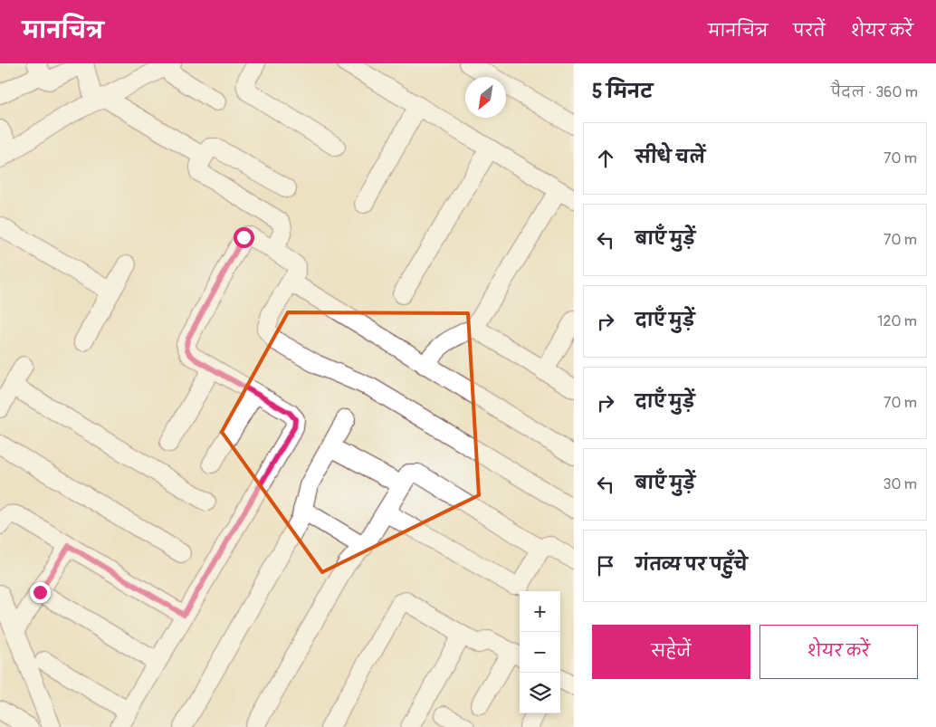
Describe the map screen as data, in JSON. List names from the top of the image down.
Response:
{
  "north": "bottom left",
  "page": {
    "header": "मानचित्र",
    "nav": ["मानचित्र", "परतें", "शेयर करें"],
    "heading": ["5 मिनट", "पैदल · 360 m"],
    "list": [
      ["सीधे चलें", "70 m"],
      ["बाएँ मुड़ें", "70 m"],
      ["दाएँ मुड़ें", "120 m"],
      ["दाएँ मुड़ें", "70 m"],
      ["बाएँ मुड़ें", "30 m"],
      "गंतव्य पर पहुँचे"
    ],
    "map_buttons": ["+", "−"],
    "buttons": ["सहेजें", "शेयर करें"]
  }
}
